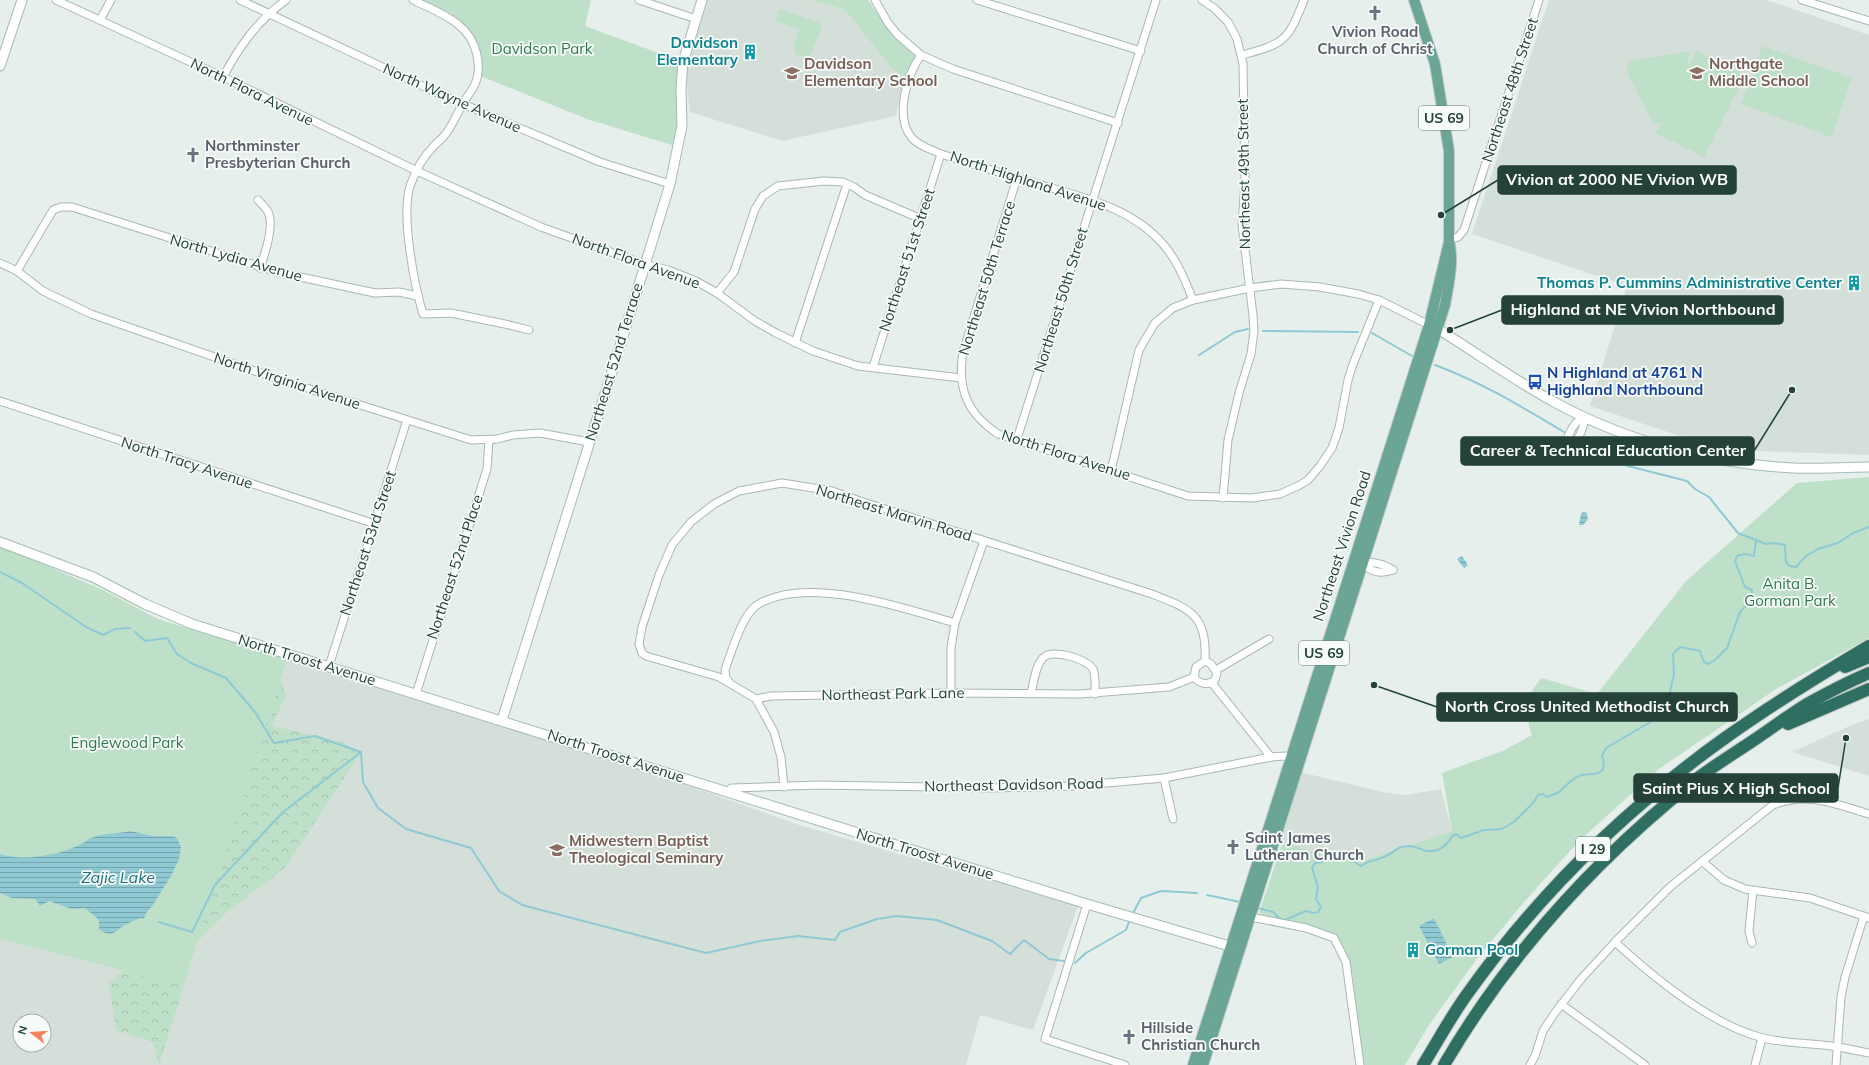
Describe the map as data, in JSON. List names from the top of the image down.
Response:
{
  "streets": {
    "highway": ["I 29"],
    "main road": ["US 69", "Northeast Vivion Road"],
    "street": [
      "Northeast 48th Street",
      "North Flora Avenue",
      "North Wayne Avenue",
      "Northeast 49th Street",
      "North Highland Avenue",
      "North Lydia Avenue",
      "Northeast 51st Street",
      "Northeast 50th Terrace",
      "Northeast 50th Street",
      "Northeast 52nd Terrace",
      "North Virginia Avenue",
      "North Tracy Avenue",
      "Northeast Marvin Road",
      "Northeast 53rd Street",
      "Northeast 52nd Place",
      "North Troost Avenue",
      "Northeast Park Lane",
      "Northeast Davidson Road"
    ]
  },
  "crossings": [
    ["Northeast 48th Street", "Northeast Vivion Road"],
    ["North Flora Avenue", "Northeast 49th Street"],
    ["North Flora Avenue", "Northeast 51st Street"],
    ["North Flora Avenue", "Northeast 50th Terrace"],
    ["North Flora Avenue", "Northeast 50th Street"],
    ["North Flora Avenue", "Northeast 52nd Terrace"],
    ["North Wayne Avenue", "Northeast 52nd Terrace"],
    ["North Highland Avenue", "Northeast 51st Street"],
    ["North Highland Avenue", "Northeast 50th Terrace"],
    ["North Highland Avenue", "Northeast 50th Street"],
    ["North Lydia Avenue", "North Virginia Avenue"],
    ["Northeast 52nd Terrace", "North Virginia Avenue"],
    ["Northeast 52nd Terrace", "North Troost Avenue"],
    ["North Virginia Avenue", "Northeast 53rd Street"],
    ["North Virginia Avenue", "Northeast 52nd Place"],
    ["North Tracy Avenue", "Northeast 53rd Street"],
    ["Northeast Marvin Road", "Northeast Park Lane"],
    ["Northeast 53rd Street", "North Troost Avenue"],
    ["Northeast Vivion Road", "North Troost Avenue"],
    ["Northeast Vivion Road", "Northeast Davidson Road"],
    ["Northeast 52nd Place", "North Troost Avenue"],
    ["North Troost Avenue", "Northeast Davidson Road"]
  ],
  "water": ["Zajic Lake"],
  "parks": ["Davidson Park", "Anita B. Gorman Park", "Englewood Park"],
  "places": {
    "church": [
      "Vivion Road Church of Christ",
      "Northminster Presbyterian Church",
      "Saint James Lutheran Church",
      "Hillside Christian Church"
    ],
    "building": ["Davidson Elementary", "Thomas P. Cummins Administrative Center", "Gorman Pool"],
    "school or university": ["Davidson Elementary School", "Northgate Middle School", "Midwestern Baptist Theological Seminary"],
    "other": [
      "Vivion at 2000 NE Vivion WB",
      "Highland at NE Vivion Northbound",
      "Career & Technical Education Center",
      "North Cross United Methodist Church",
      "Saint Pius X High School"
    ],
    "bus stop": ["N Highland at 4761 N Highland Northbound"]
  },
  "north": "left"
}
